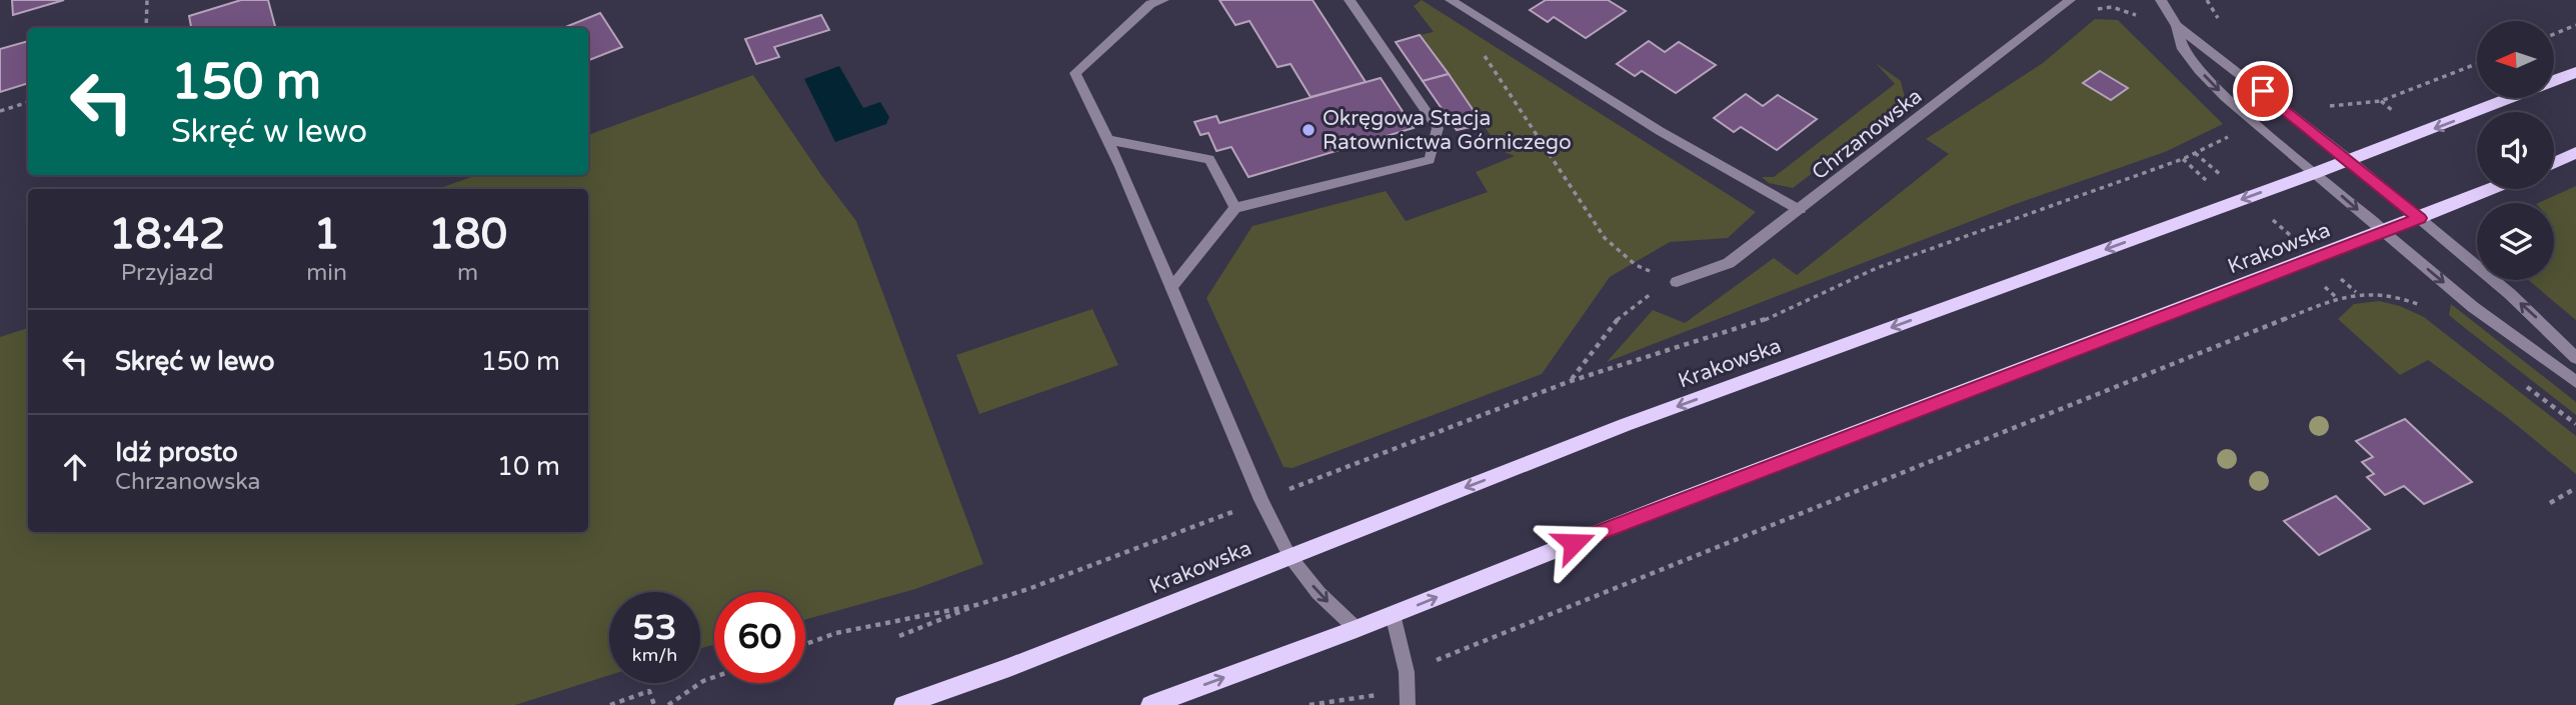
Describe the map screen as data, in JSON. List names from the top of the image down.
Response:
{
  "streets": {
    "main road": ["Krakowska"],
    "street": ["Chrzanowska"]
  },
  "places": ["Okręgowa Stacja Ratownictwa Górniczego"],
  "north": "left",
  "page": {
    "turn": ["150 m", "Skręć w lewo"],
    "eta": [
      "18:42",
      "Przyjazd",
      "1",
      "min",
      "180",
      "m"
    ],
    "list": [
      {
        "name": "Skręć w lewo",
        "value": "150 m"
      },
      {
        "name": "Idź prosto",
        "note": "Chrzanowska",
        "value": "10 m"
      }
    ],
    "speed": "53 km/h",
    "limit": "60"
  }
}
